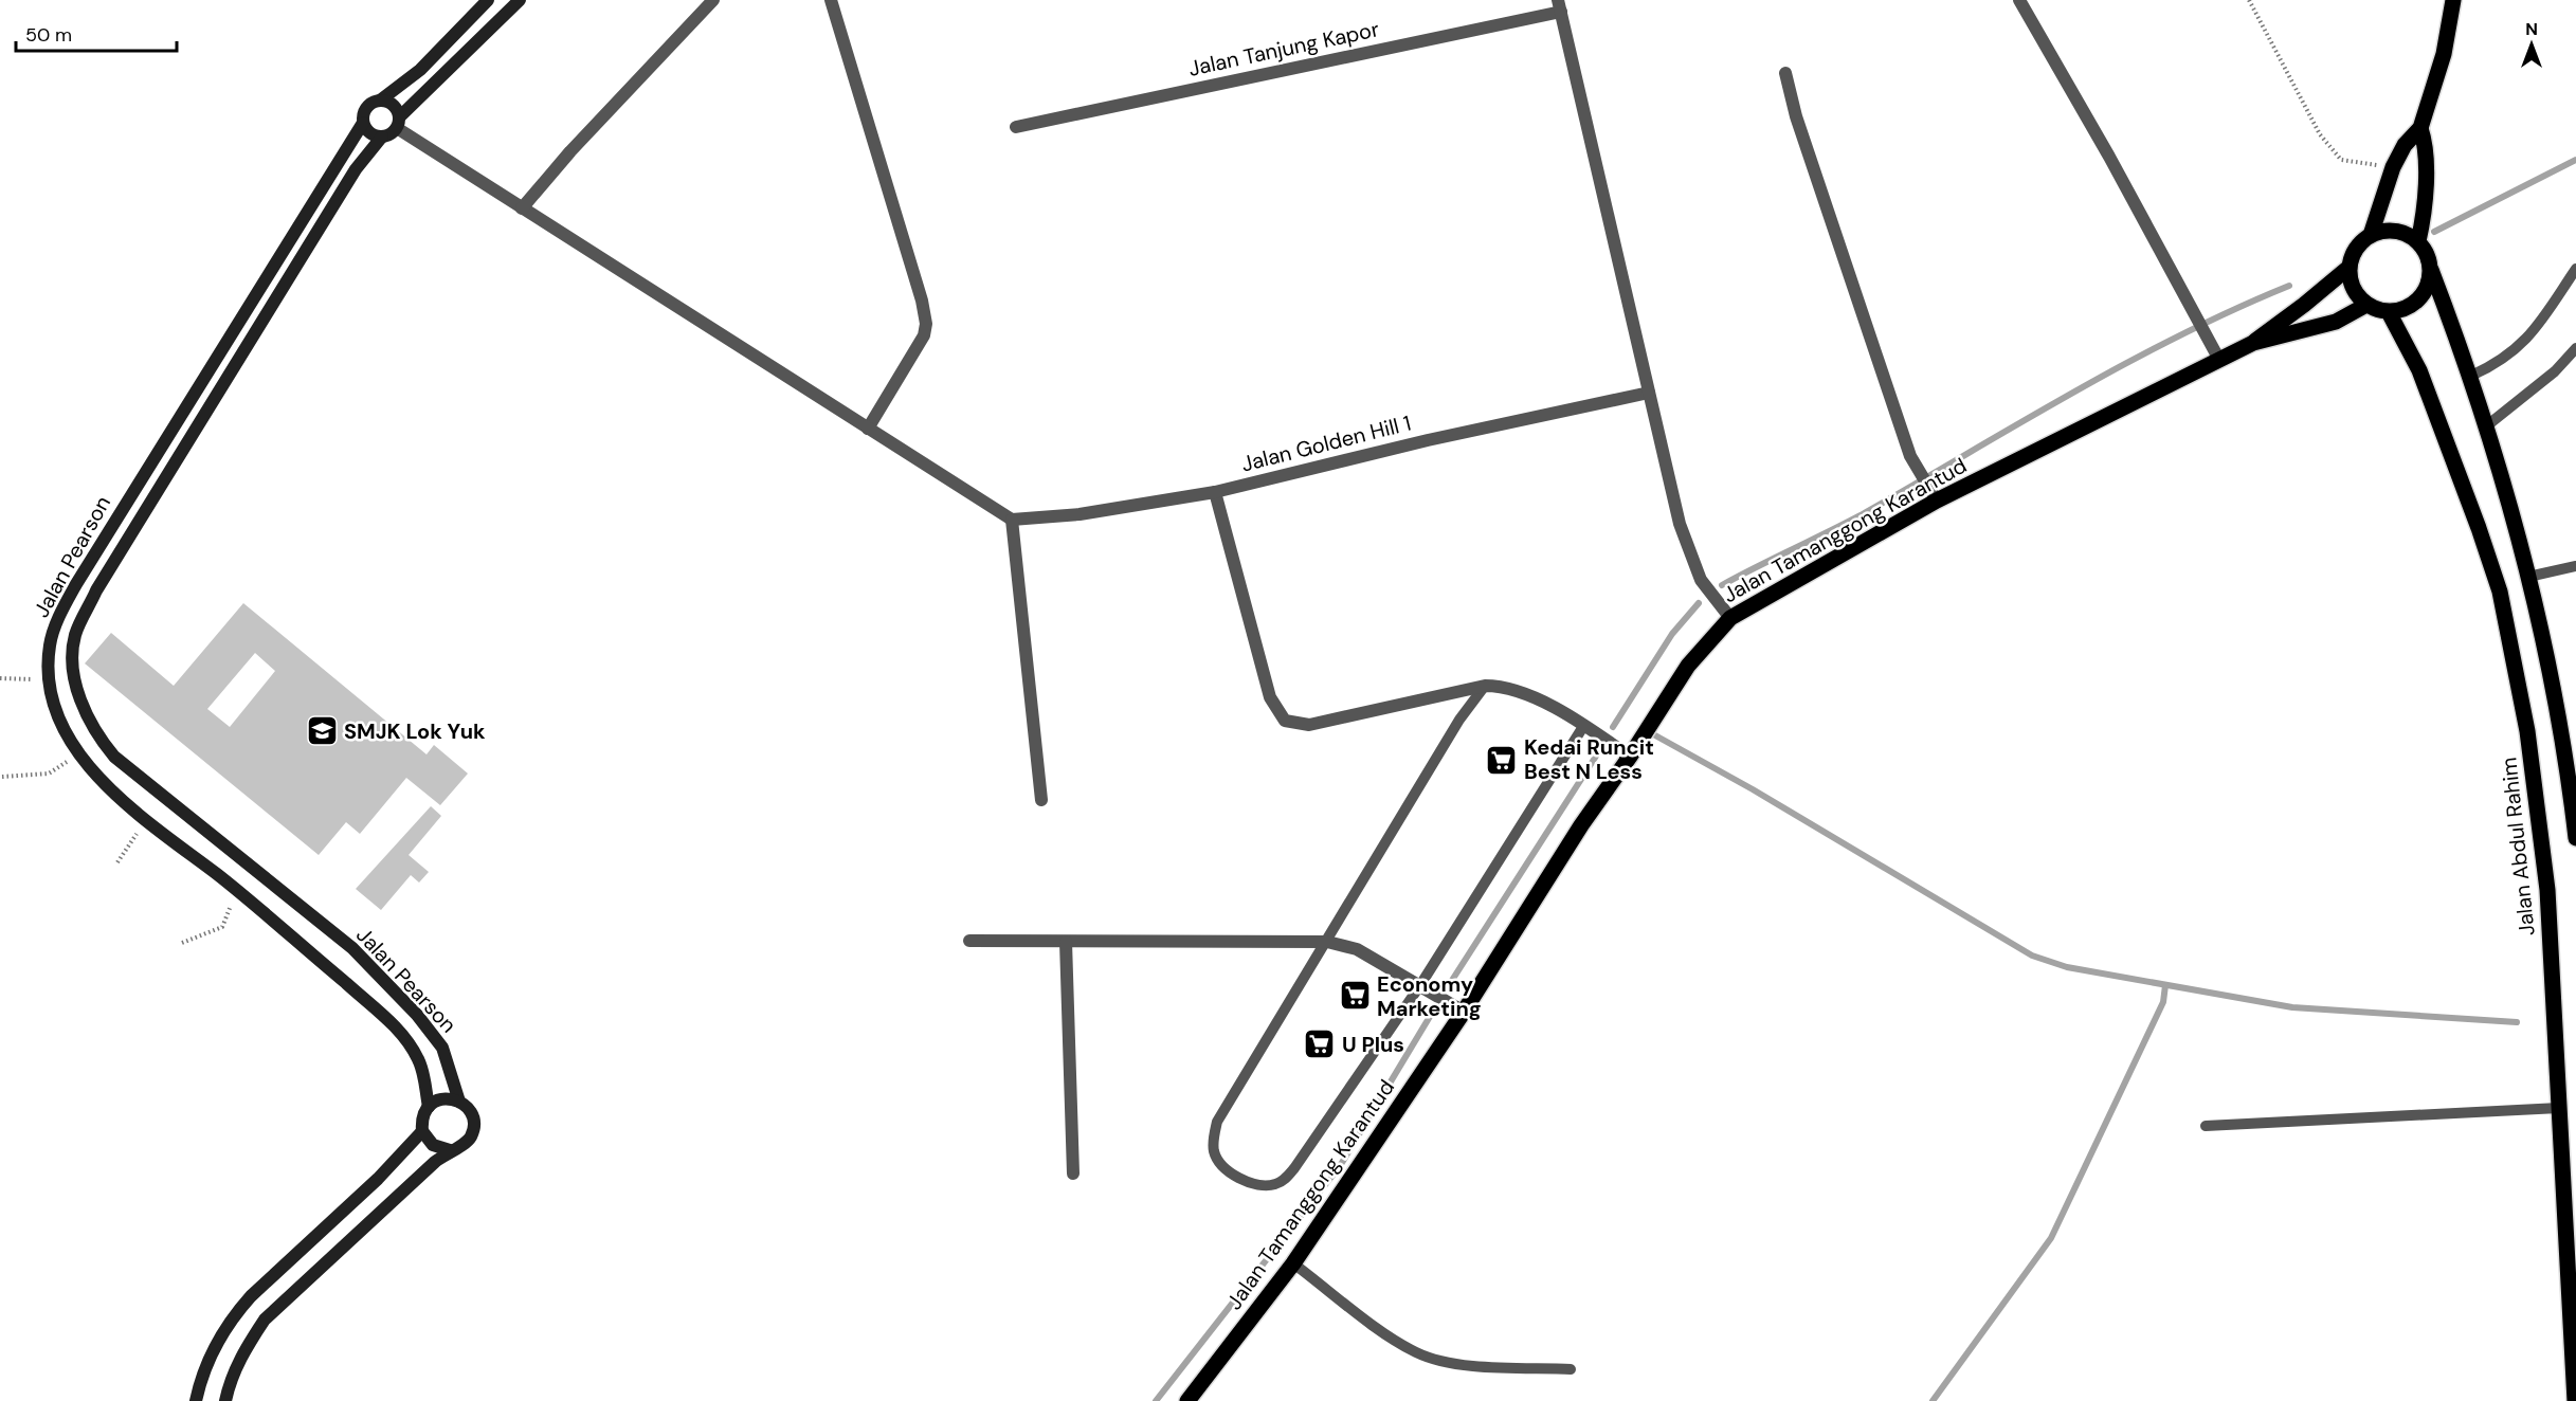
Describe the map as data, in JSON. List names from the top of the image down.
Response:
{
  "streets": {
    "main road": ["Jalan Tamanggong Karantud", "Jalan Pearson", "Jalan Abdul Rahim"],
    "street": ["Jalan Tanjung Kapor", "Jalan Golden Hill 1"]
  },
  "crossings": [
    ["Jalan Tamanggong Karantud", "Jalan Abdul Rahim"]
  ],
  "places": {
    "school or university": ["SMJK Lok Yuk"],
    "supermarket": ["Kedai Runcit Best N Less", "Economy Marketing", "U Plus"]
  },
  "scale_bar": "50 m",
  "north": "top"
}
